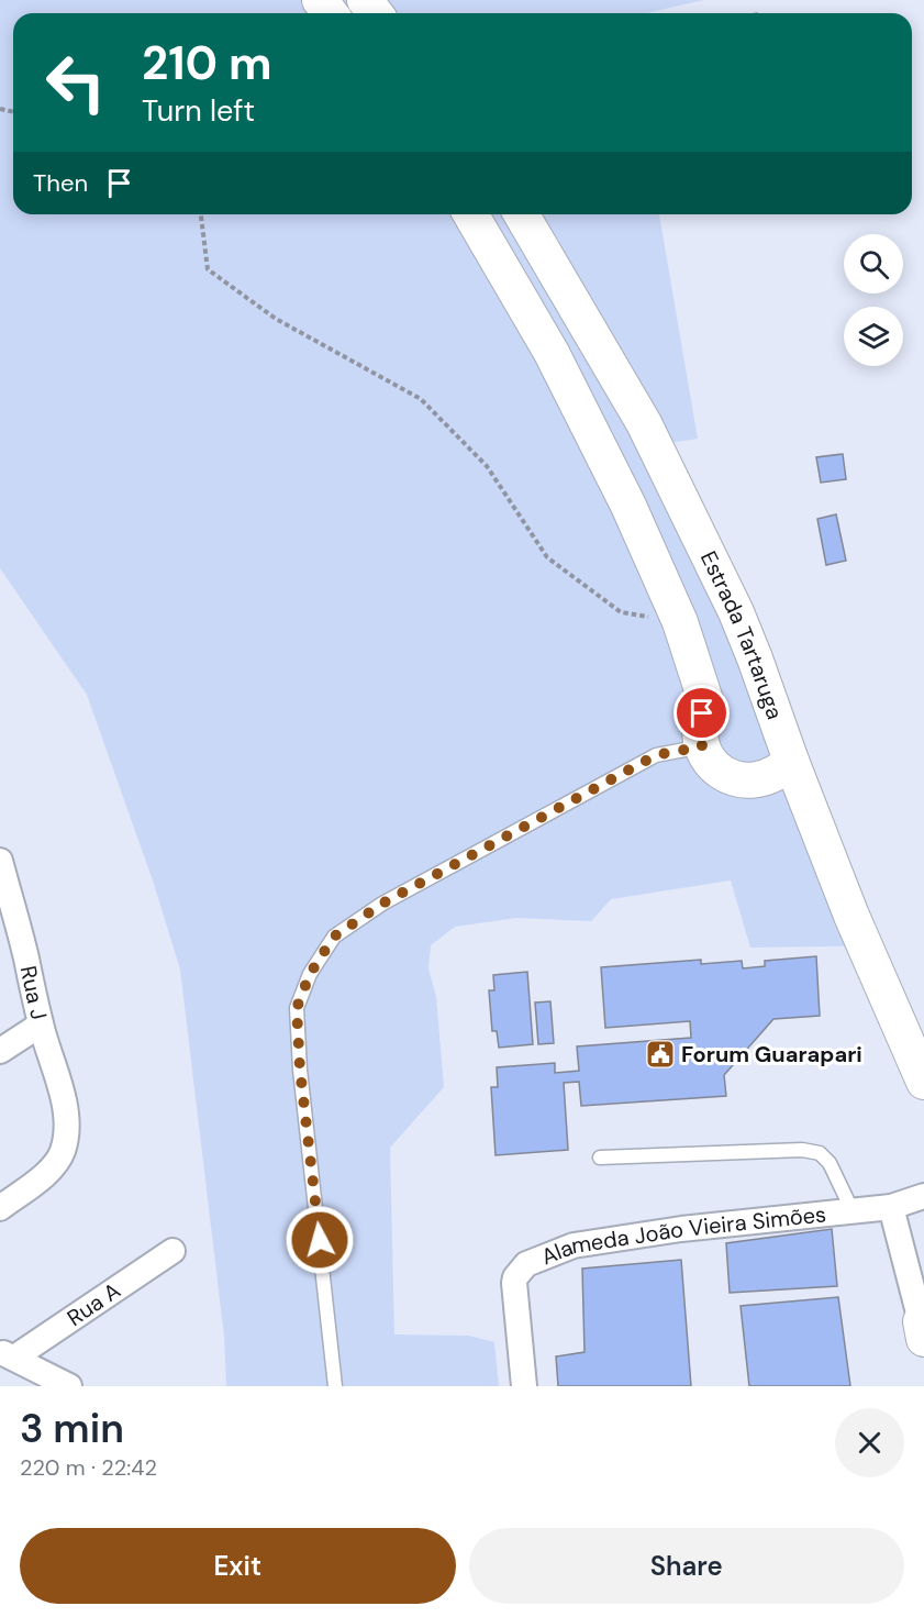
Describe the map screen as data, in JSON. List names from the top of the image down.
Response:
{
  "streets": {
    "street": [
      "Estrada Tartaruga",
      "Rua J",
      "Alameda João Vieira Simões",
      "Rua A"
    ]
  },
  "places": {
    "public building": ["Forum Guarapari"]
  },
  "page": {
    "turn": ["210 m", "Turn left"],
    "then": "Then",
    "heading": ["3 min", "220 m · 22:42"],
    "buttons": ["Exit", "Share"]
  }
}
